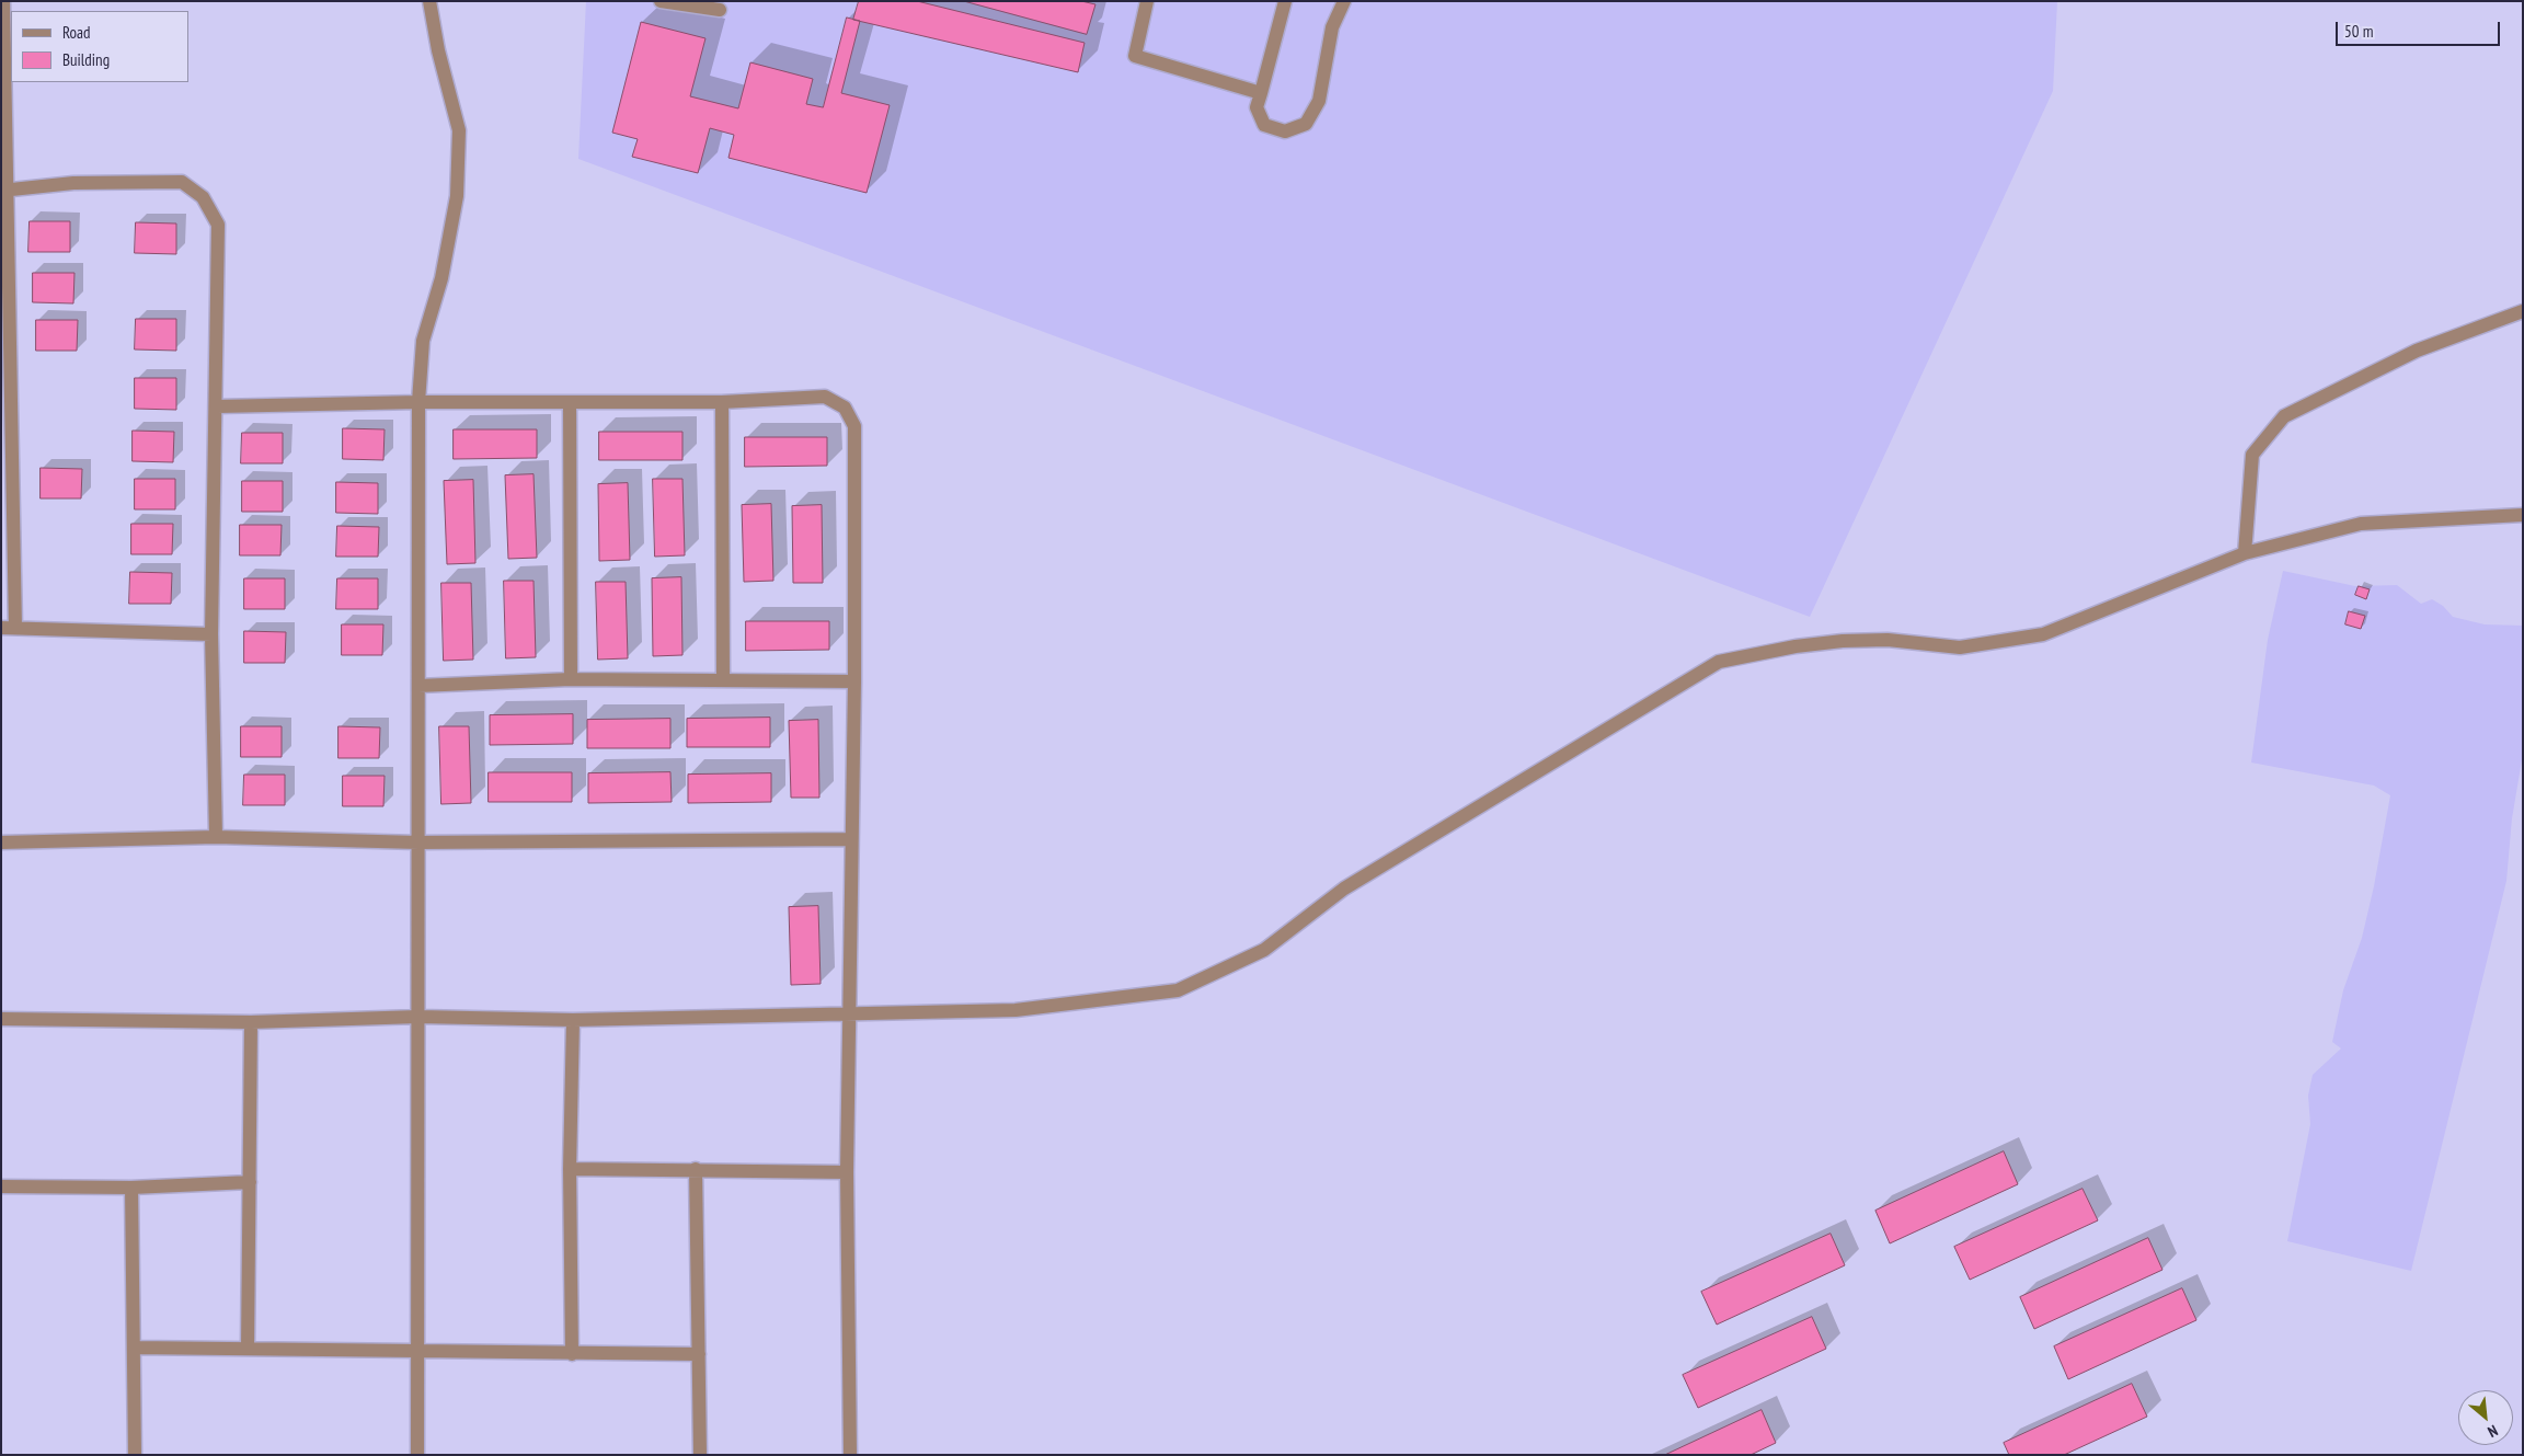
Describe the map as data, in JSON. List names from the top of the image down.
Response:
{
  "legend": ["Road", "Building"],
  "scale_bar": "50 m",
  "north": "bottom right"
}
